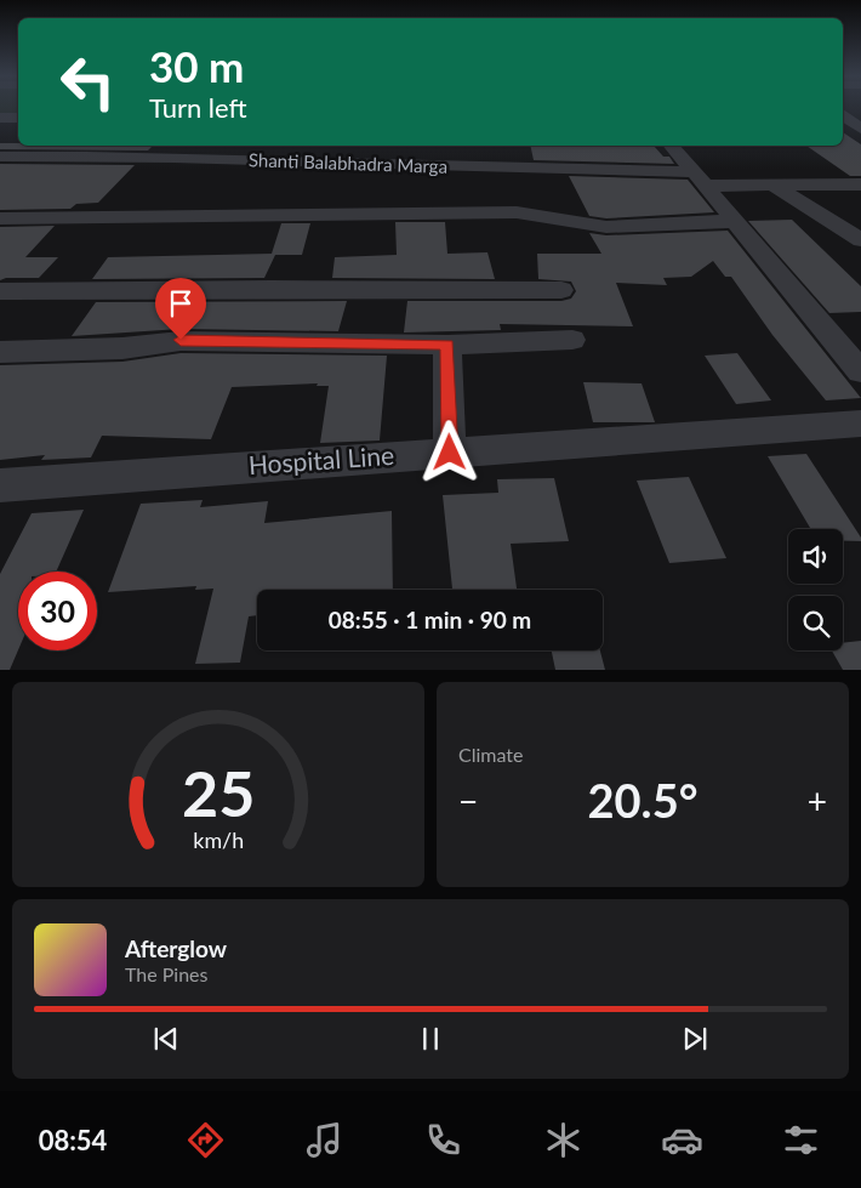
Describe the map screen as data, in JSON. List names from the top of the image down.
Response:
{
  "streets": {
    "street": ["Shanti Balabhadra Marga", "Hospital Line"]
  },
  "page": {
    "turn": ["30 m", "Turn left"],
    "limit": "30",
    "trip": "08:55 · 1 min · 90 m",
    "tile": "Climate",
    "heat": ["−", "20.5°", "+"],
    "song": ["Afterglow", "The Pines"],
    "tabs": "08:54",
    "gauge": ["25", "km/h"]
  }
}
